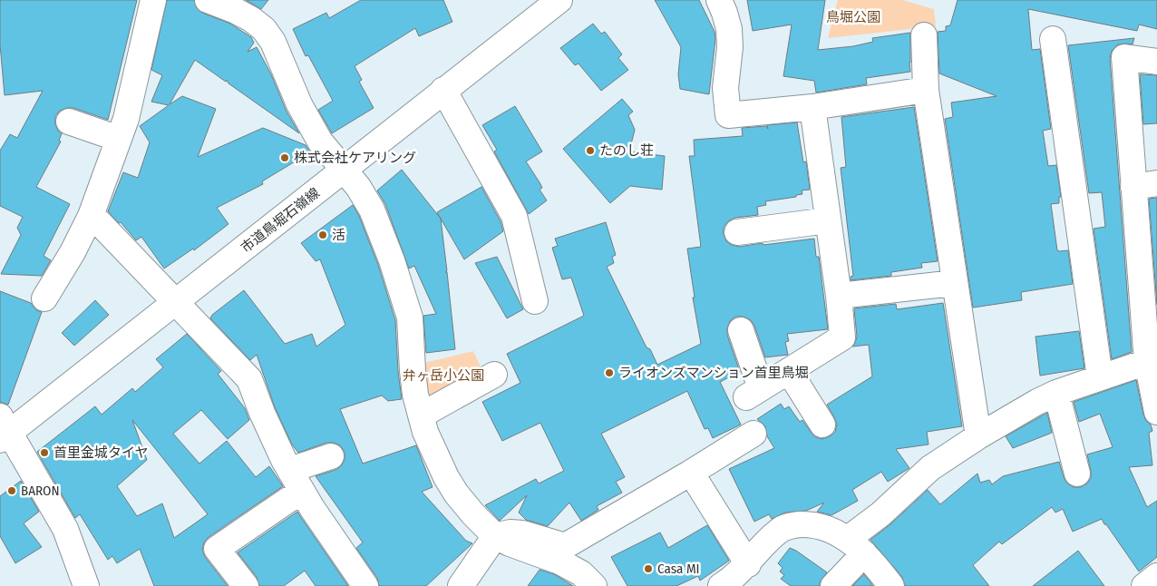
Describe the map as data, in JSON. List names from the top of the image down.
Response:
{
  "streets": {
    "street": ["市道鳥堀石嶺線"]
  },
  "parks": ["鳥堀公園", "弁ヶ岳小公園"],
  "places": [
    "たのし荘",
    "株式会社ケアリング",
    "活",
    "ライオンズマンション首里鳥堀",
    "首里金城タイヤ",
    "BARON",
    "Casa MI"
  ]
}
